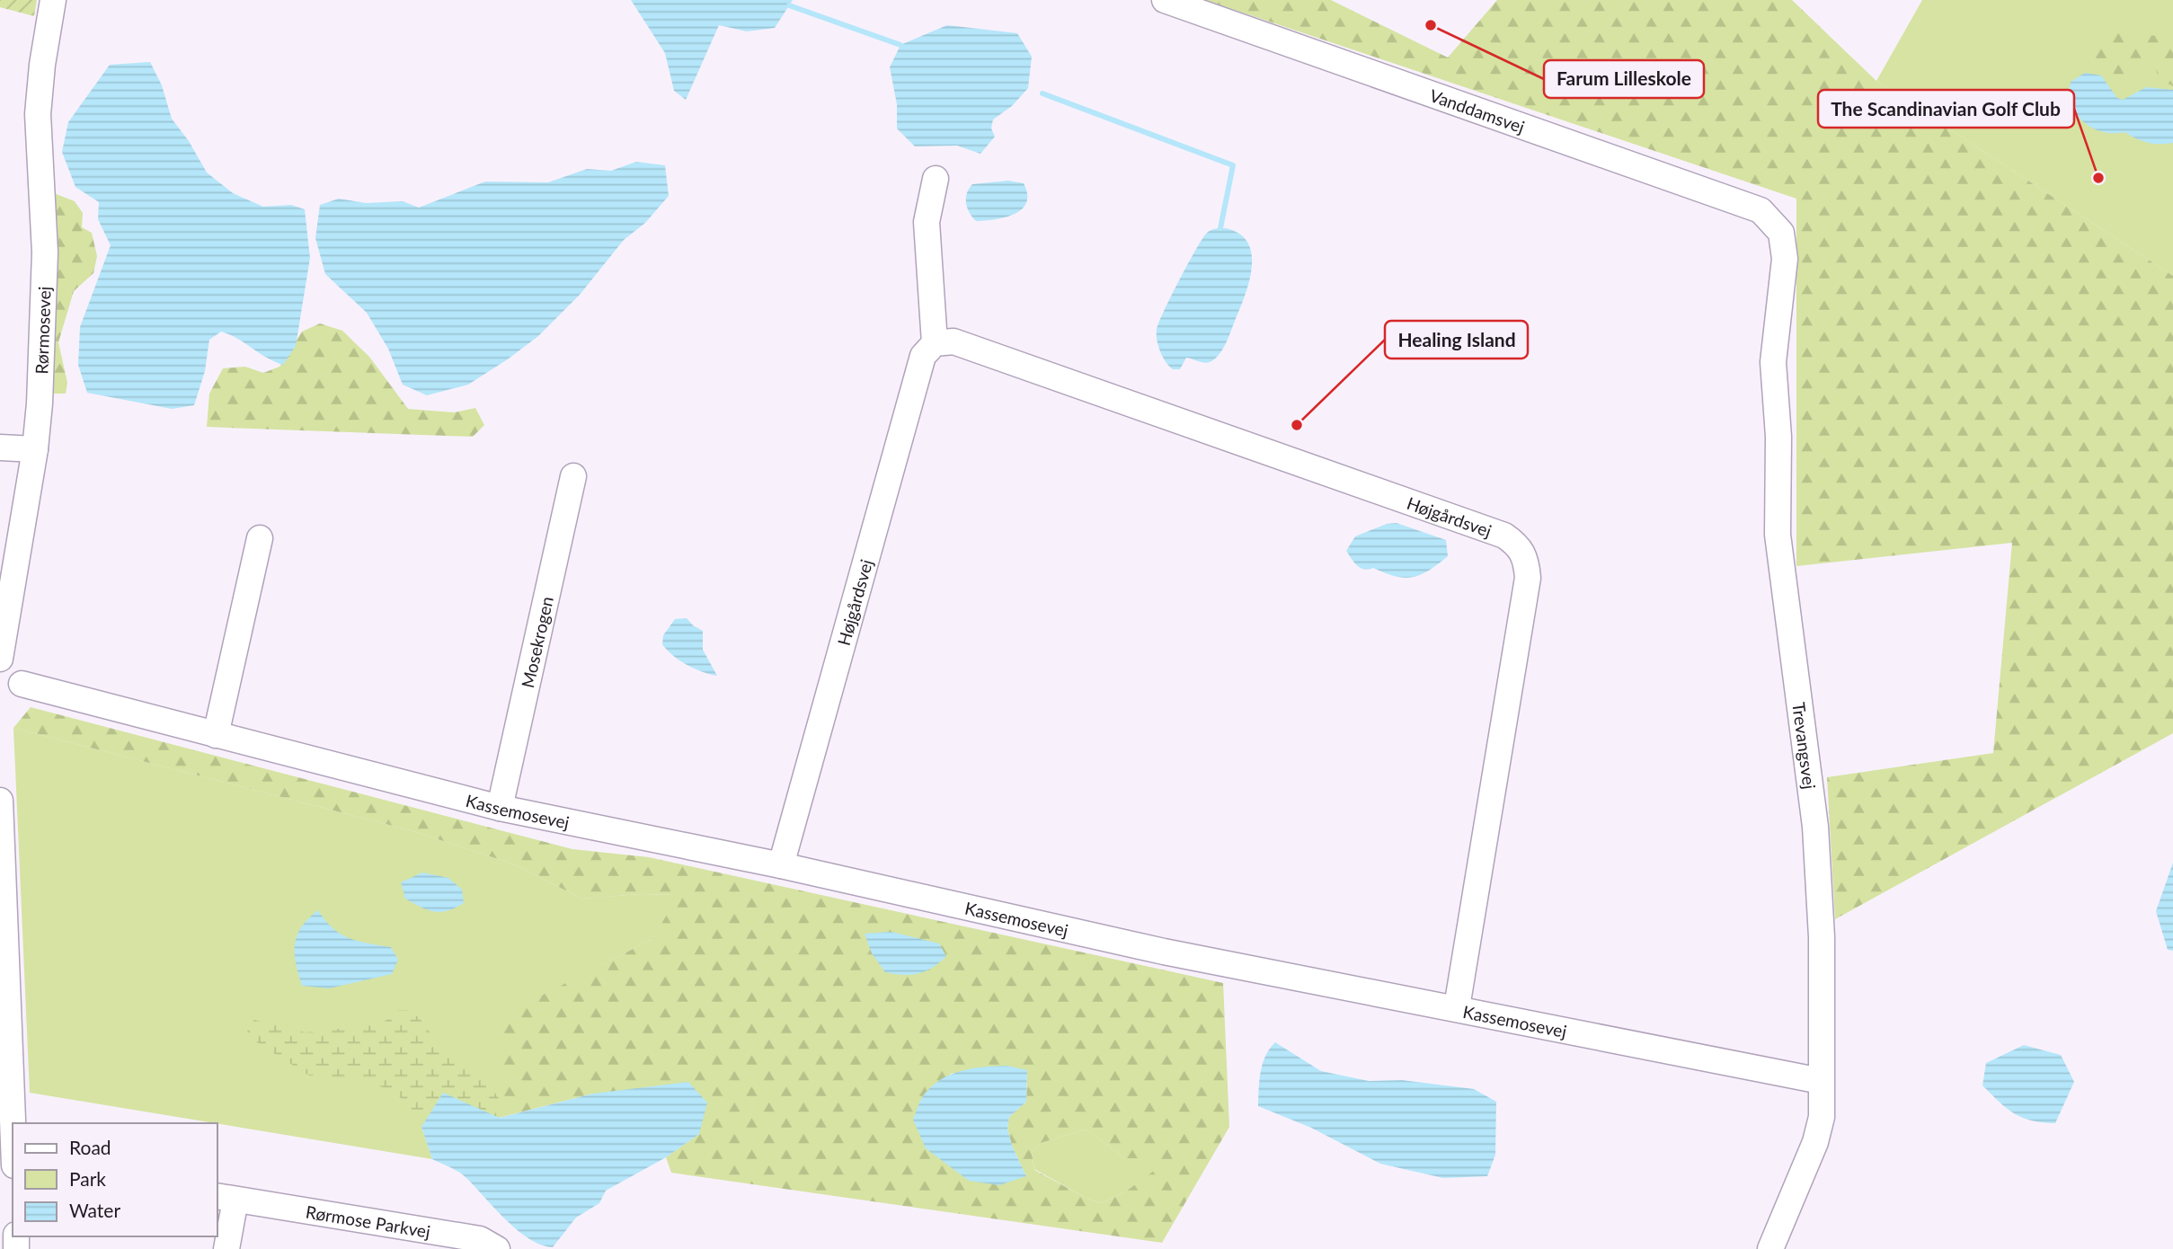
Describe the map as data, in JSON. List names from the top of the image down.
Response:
{
  "streets": {
    "street": [
      "Vanddamsvej",
      "Rørmosevej",
      "Højgårdsvej",
      "Mosekrogen",
      "Trevangsvej",
      "Kassemosevej",
      "Rørmose Parkvej"
    ]
  },
  "crossings": [
    ["Vanddamsvej", "Trevangsvej"],
    ["Højgårdsvej", "Kassemosevej"],
    ["Mosekrogen", "Kassemosevej"],
    ["Trevangsvej", "Kassemosevej"]
  ],
  "places": ["Farum Lilleskole", "The Scandinavian Golf Club", "Healing Island"],
  "legend": ["Road", "Park", "Water"]
}
